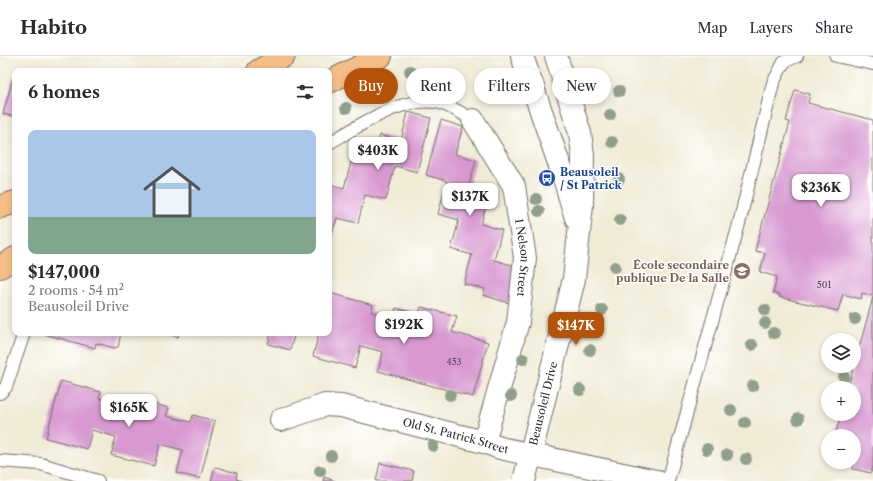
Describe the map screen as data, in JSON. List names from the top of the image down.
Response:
{
  "streets": {
    "street": ["1 Nelson Street", "Beausoleil Drive", "Old St. Patrick Street"]
  },
  "crossings": [
    ["1 Nelson Street", "Old St. Patrick Street"],
    ["Beausoleil Drive", "Old St. Patrick Street"]
  ],
  "places": {
    "bus stop": ["Beausoleil / St Patrick"],
    "school or university": ["École secondaire publique De la Salle"]
  },
  "house_numbers": ["501", "453"],
  "page": {
    "header": "Habito",
    "nav": ["Map", "Layers", "Share"],
    "chip": [
      "Buy",
      "Rent",
      "Filters",
      "New"
    ],
    "heading": "6 homes",
    "list": [
      {
        "name": "$147,000",
        "note": "2 rooms · 54 m² · Beausoleil Drive"
      }
    ],
    "price": [
      "$403K",
      "$236K",
      "$137K",
      "$192K",
      "$147K",
      "$165K"
    ],
    "map_buttons": ["+", "−"]
  }
}
